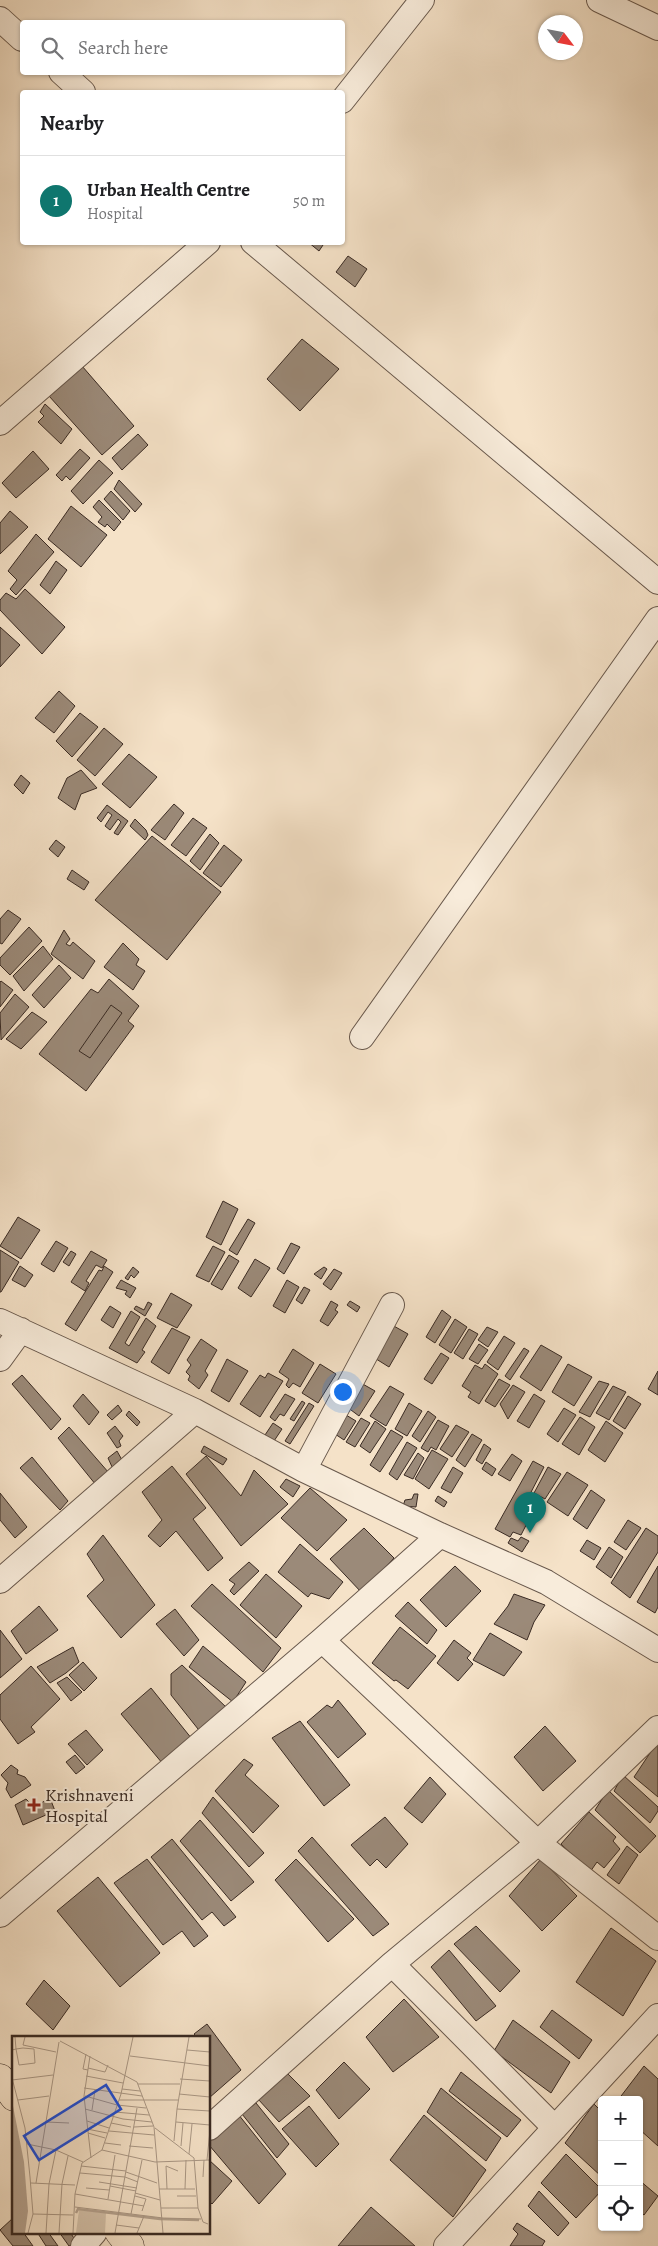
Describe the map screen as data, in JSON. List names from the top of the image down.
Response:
{
  "places": {
    "health": ["Krishnaveni Hospital"]
  },
  "north": "bottom right",
  "page": {
    "search": "Search here",
    "heading": "Nearby",
    "list": [
      {
        "mark": "1",
        "name": "Urban Health Centre",
        "note": "Hospital",
        "value": "50 m"
      }
    ],
    "pins": "1",
    "map_buttons": ["+", "−"]
  }
}
